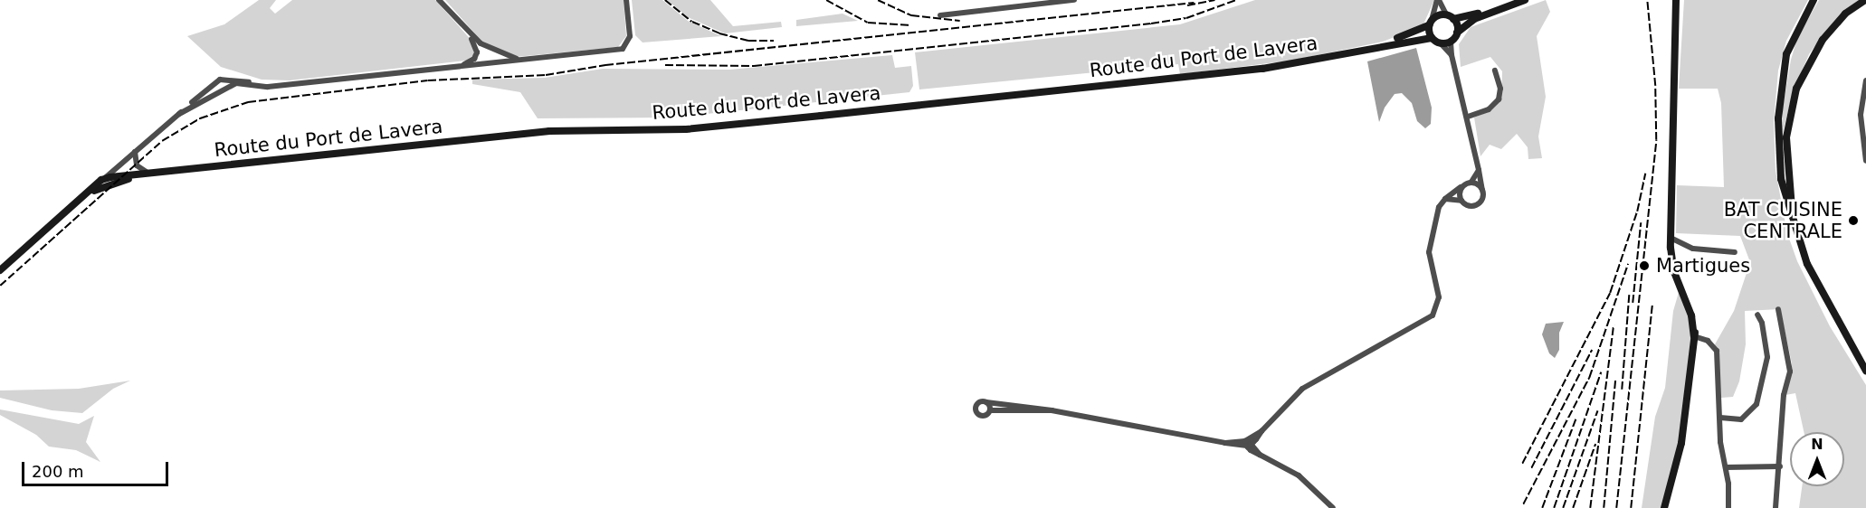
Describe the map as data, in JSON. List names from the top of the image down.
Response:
{
  "streets": {
    "street": ["Route du Port de Lavera"]
  },
  "places": ["BAT CUISINE CENTRALE", "Martigues"],
  "scale_bar": "200 m",
  "north": "top"
}
